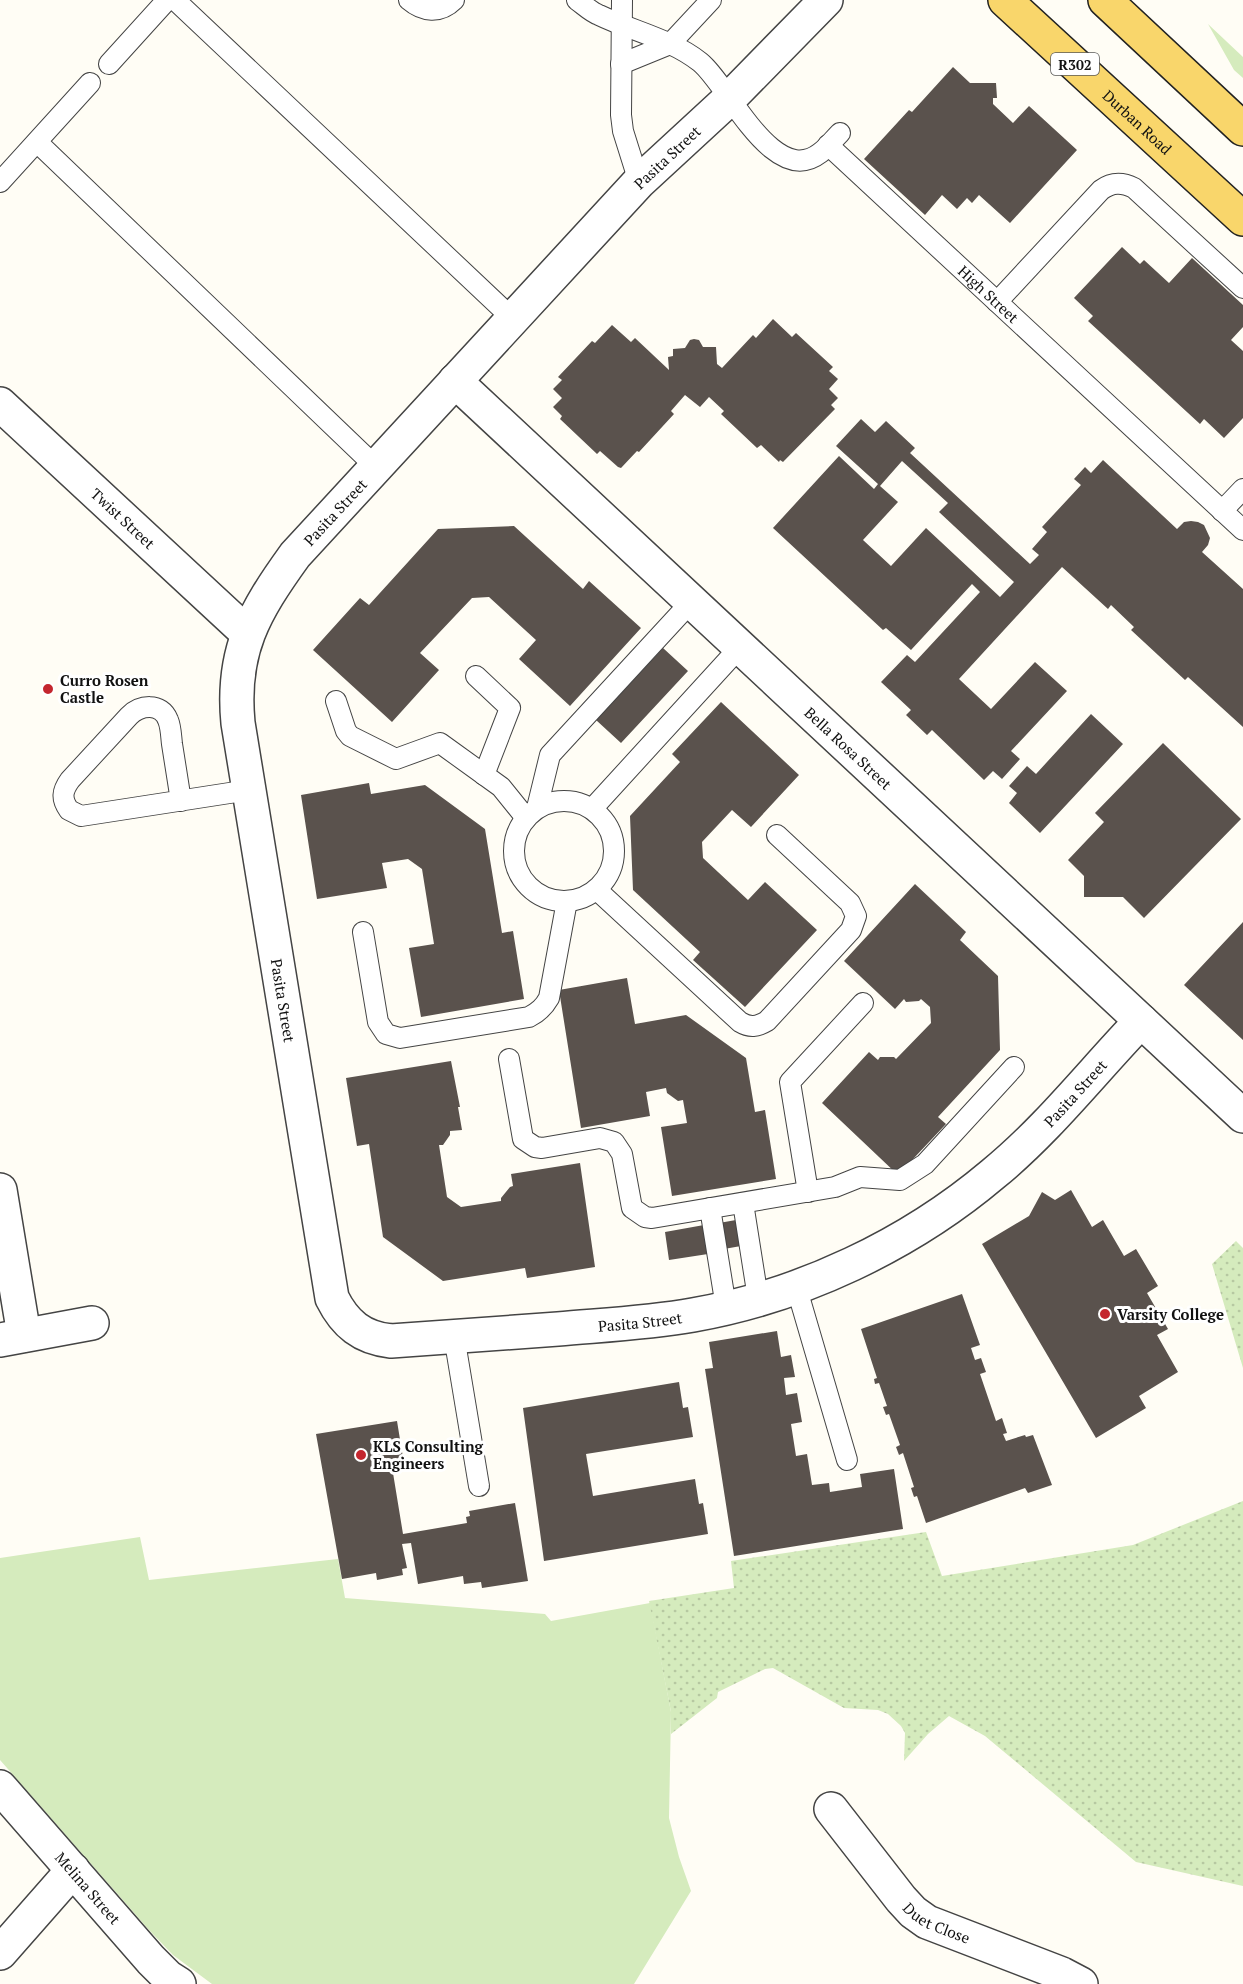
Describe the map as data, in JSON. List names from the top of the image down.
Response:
{
  "streets": {
    "main road": ["R302", "Durban Road"],
    "street": [
      "Pasita Street",
      "Twist Street",
      "Bella Rosa Street",
      "Melina Street",
      "Duet Close"
    ],
    "lane": ["High Street"]
  },
  "crossings": [
    ["Pasita Street", "High Street"],
    ["Pasita Street", "Twist Street"],
    ["Pasita Street", "Bella Rosa Street"]
  ],
  "places": ["Curro Rosen Castle", "Varsity College", "KLS Consulting Engineers"]
}
